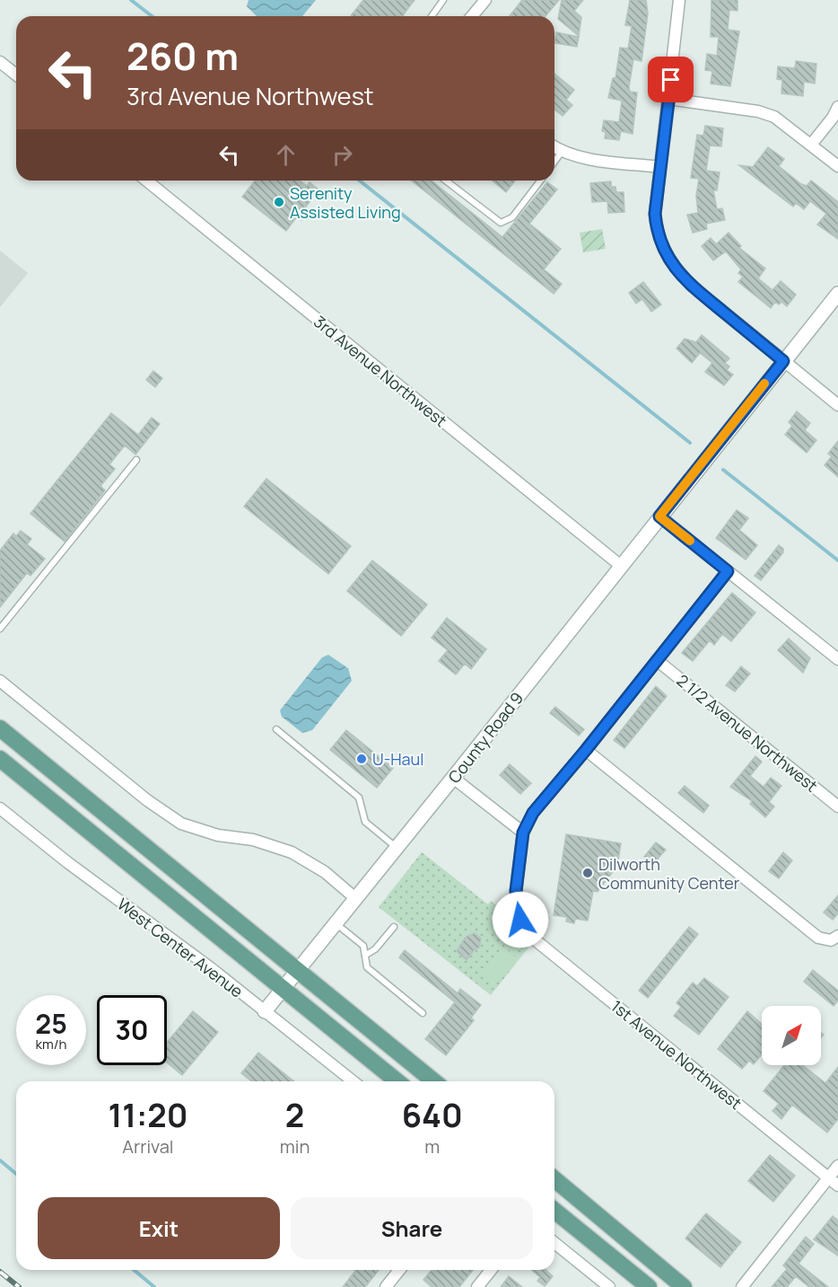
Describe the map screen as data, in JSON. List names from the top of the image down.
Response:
{
  "streets": {
    "street": [
      "3rd Avenue Northwest",
      "2 1/2 Avenue Northwest",
      "County Road 9",
      "West Center Avenue",
      "1st Avenue Northwest"
    ]
  },
  "crossings": [
    ["3rd Avenue Northwest", "County Road 9"],
    ["County Road 9", "West Center Avenue"]
  ],
  "places": ["Serenity Assisted Living", "U-Haul", "Dilworth Community Center"],
  "north": "top right",
  "page": {
    "turn": ["260 m", "3rd Avenue Northwest"],
    "speed": "25 km/h",
    "limit": "30",
    "eta": [
      "11:20",
      "Arrival",
      "2",
      "min",
      "640",
      "m"
    ],
    "buttons": ["Exit", "Share"]
  }
}
